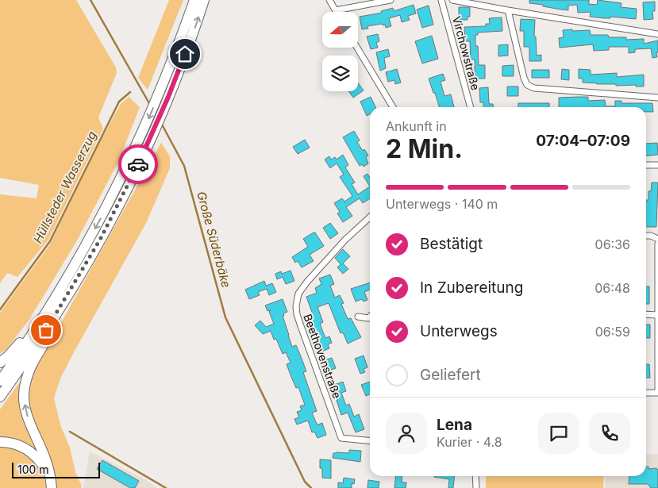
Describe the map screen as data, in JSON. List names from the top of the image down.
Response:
{
  "streets": {
    "street": ["Virchowstraße", "Beethovenstraße"]
  },
  "water": ["Hüllsteder Wasserzug", "Große Süderbäke"],
  "scale_bar": "100 m",
  "north": "left",
  "page": {
    "heading": ["2 Min.", "Ankunft in", "07:04–07:09"],
    "panel": ["Lena", "Kurier · 4.8"],
    "bar": "Unterwegs · 140 m",
    "list": [
      ["Bestätigt", "06:36"],
      ["In Zubereitung", "06:48"],
      ["Unterwegs", "06:59"],
      "Geliefert"
    ],
    "scale": "100 m"
  }
}
